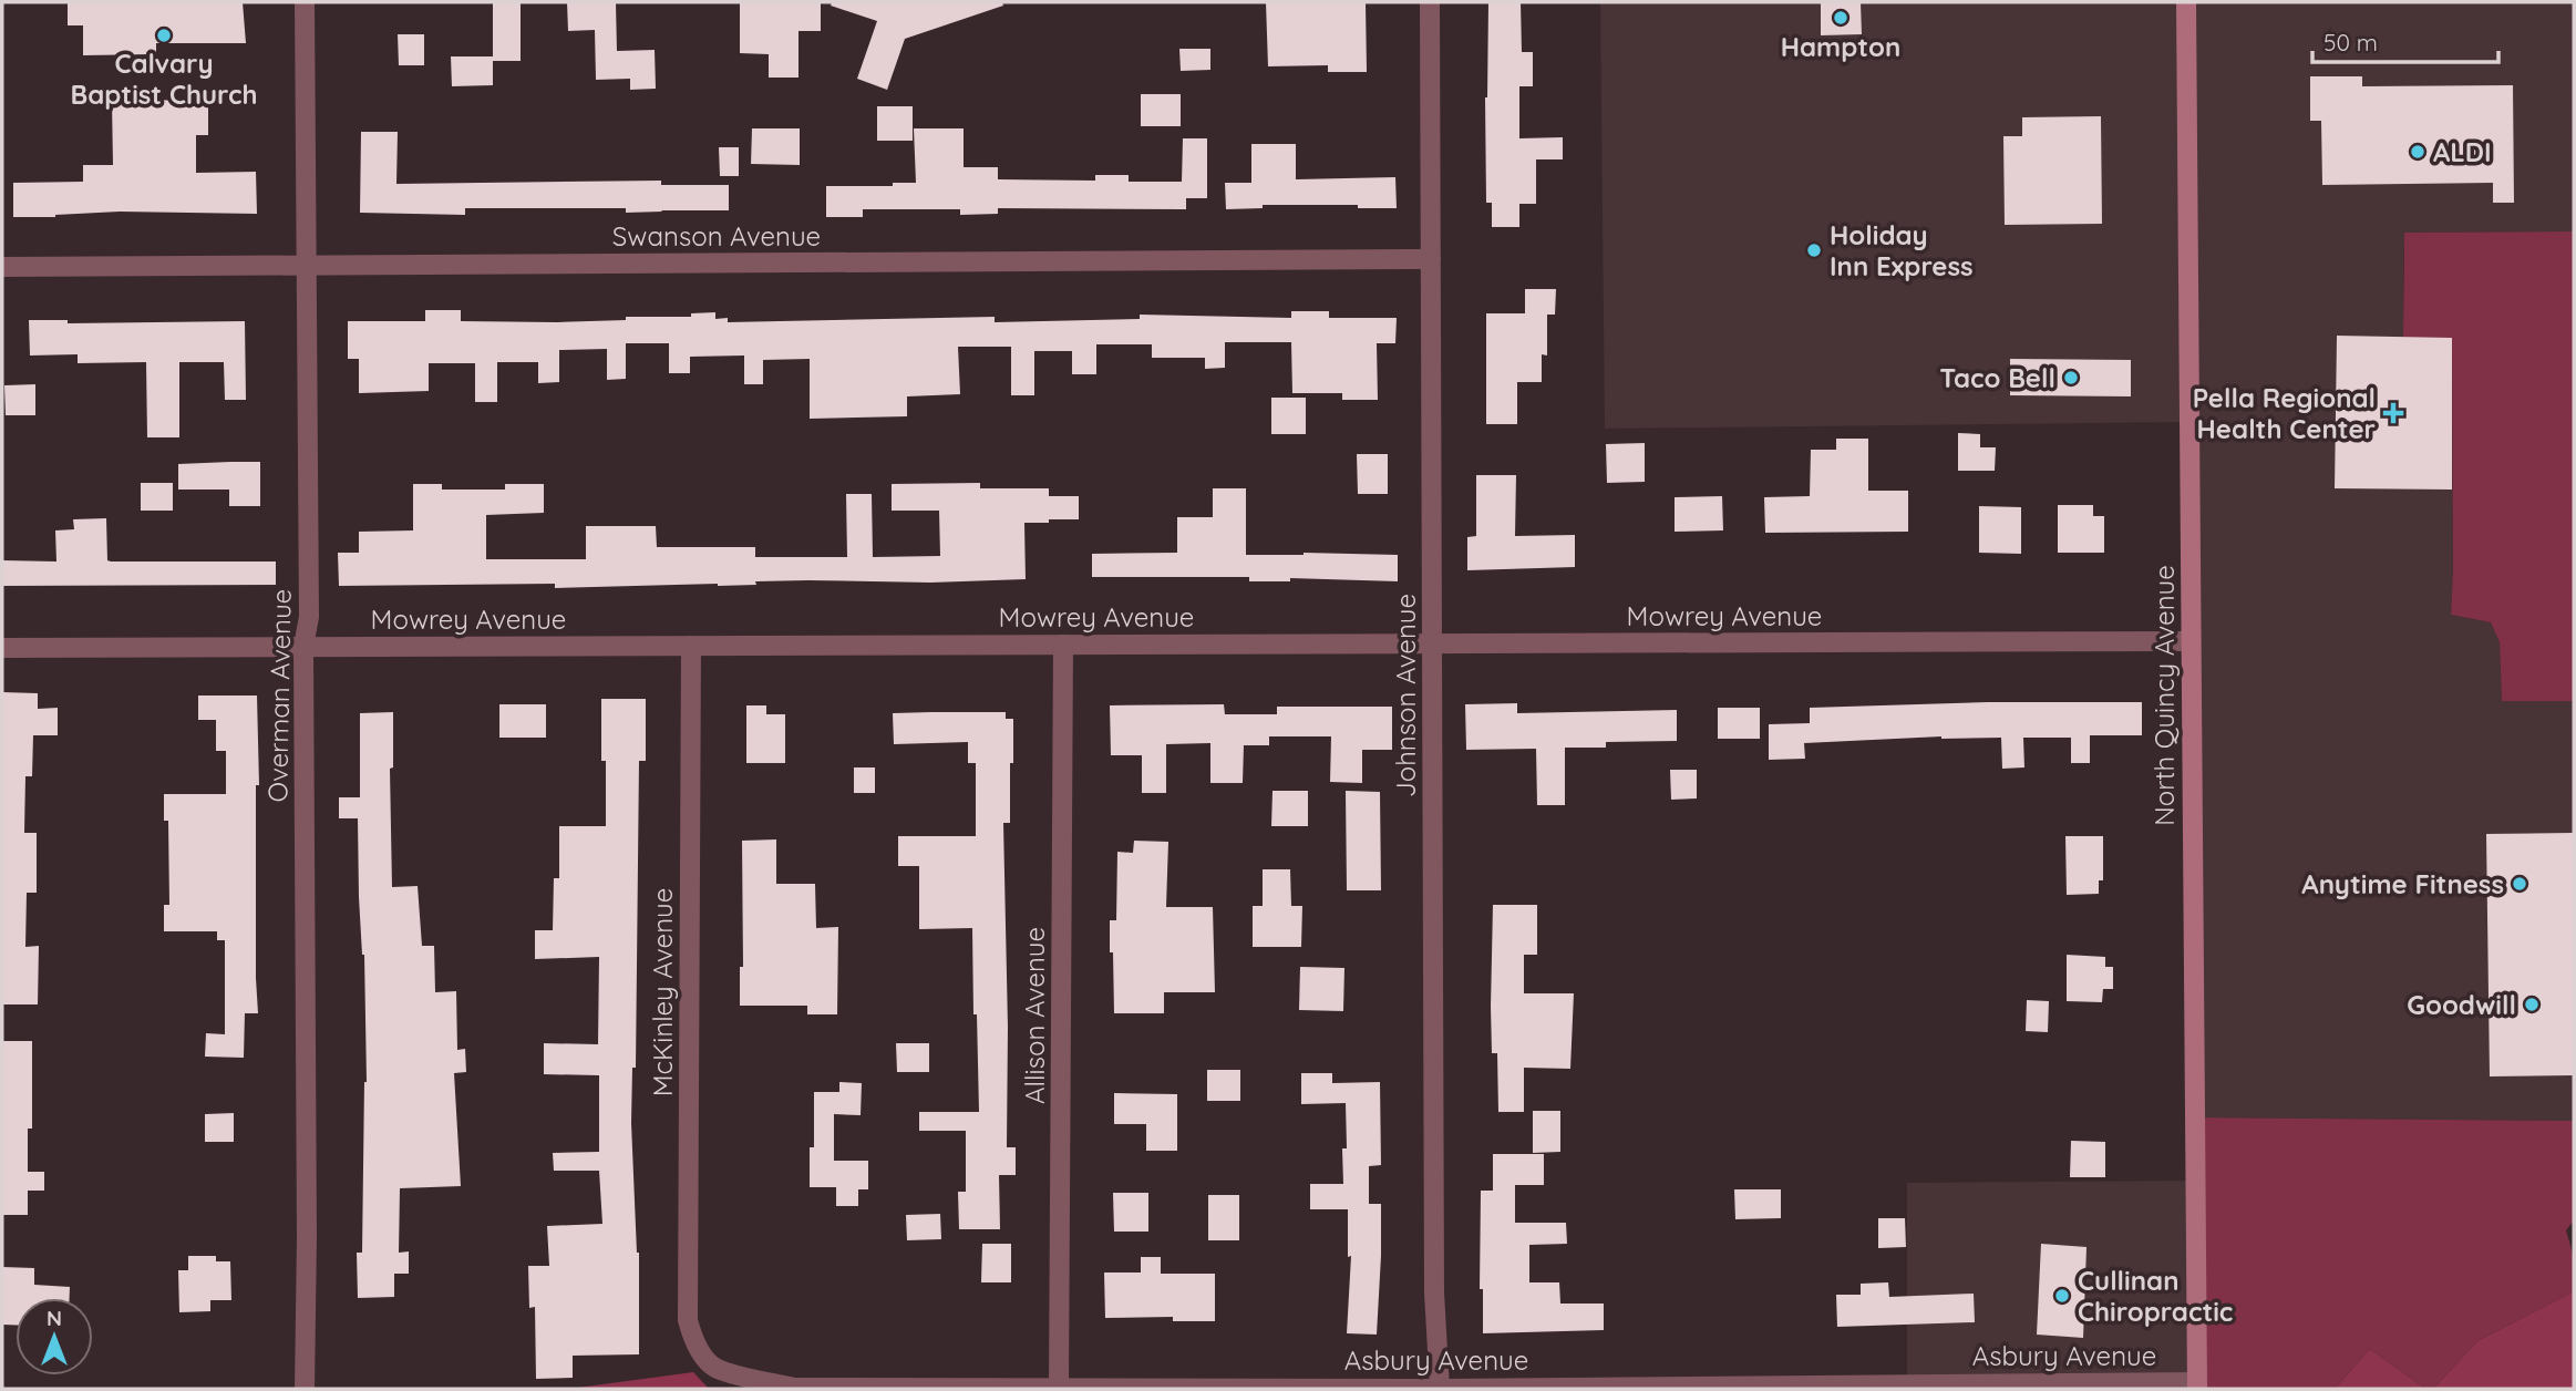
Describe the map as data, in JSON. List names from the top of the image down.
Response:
{
  "streets": {
    "main road": ["North Quincy Avenue"],
    "street": [
      "Swanson Avenue",
      "Mowrey Avenue",
      "Overman Avenue",
      "Johnson Avenue",
      "McKinley Avenue",
      "Allison Avenue",
      "Asbury Avenue"
    ]
  },
  "crossings": [
    ["Swanson Avenue", "Overman Avenue"],
    ["Swanson Avenue", "Johnson Avenue"],
    ["Mowrey Avenue", "Overman Avenue"],
    ["Mowrey Avenue", "Johnson Avenue"],
    ["Mowrey Avenue", "North Quincy Avenue"],
    ["Mowrey Avenue", "McKinley Avenue"],
    ["Mowrey Avenue", "Allison Avenue"],
    ["Johnson Avenue", "Asbury Avenue"],
    ["North Quincy Avenue", "Asbury Avenue"],
    ["McKinley Avenue", "Asbury Avenue"],
    ["Allison Avenue", "Asbury Avenue"]
  ],
  "places": {
    "other": [
      "Hampton",
      "Calvary Baptist Church",
      "ALDI",
      "Holiday Inn Express",
      "Taco Bell",
      "Anytime Fitness",
      "Goodwill",
      "Cullinan Chiropractic"
    ],
    "health": ["Pella Regional Health Center"]
  },
  "scale_bar": "50 m",
  "north": "top"
}
